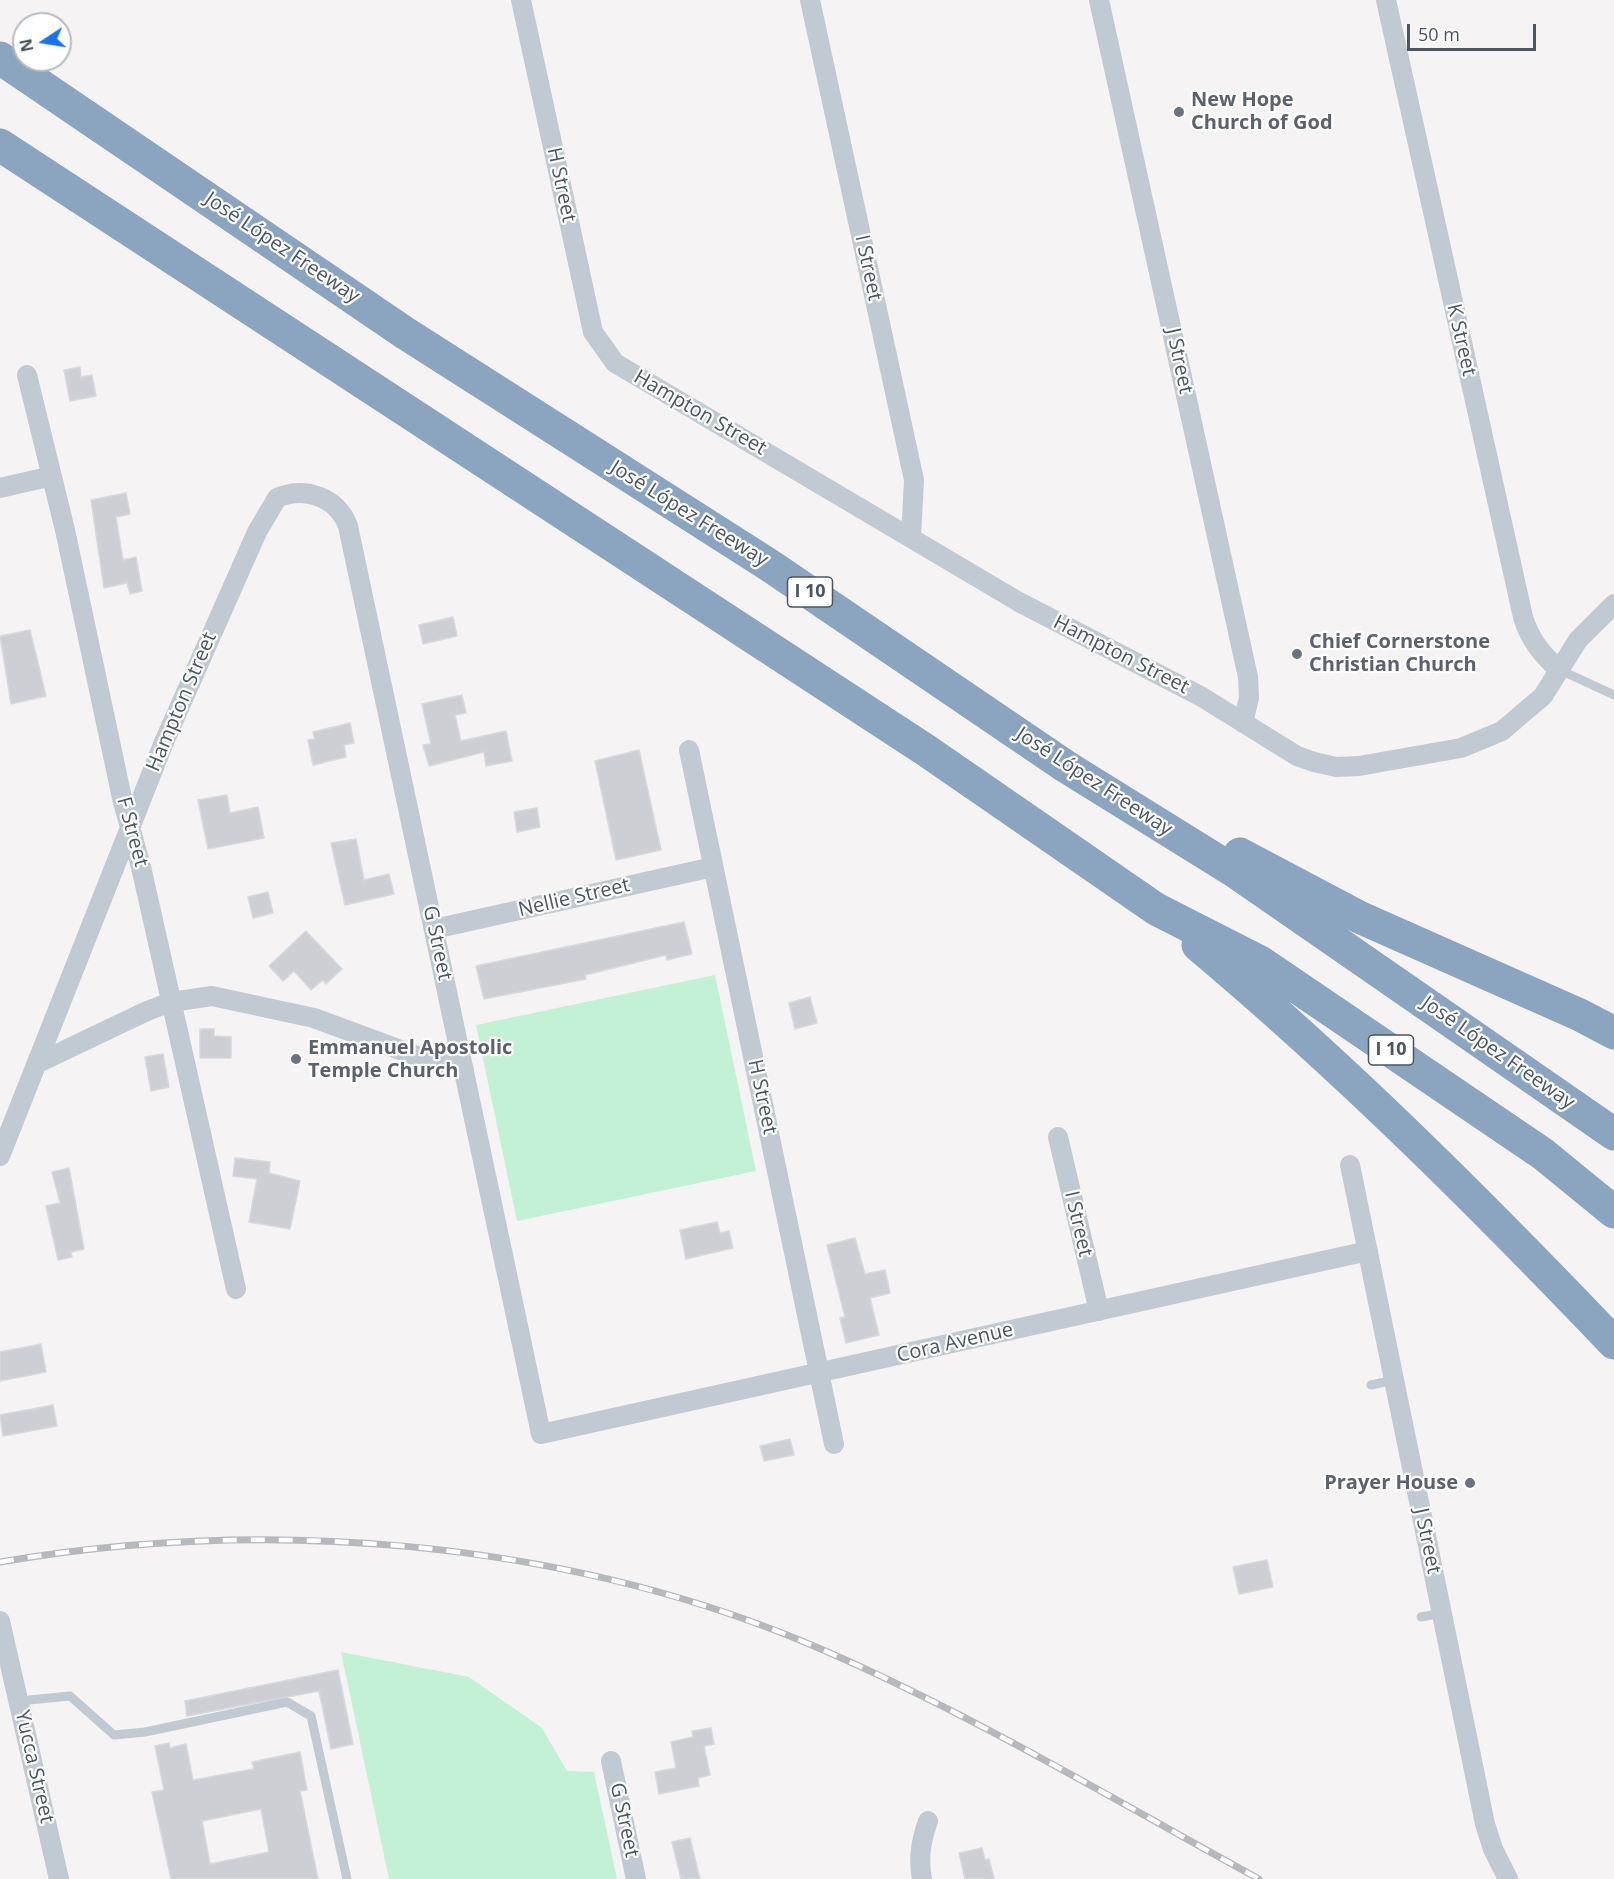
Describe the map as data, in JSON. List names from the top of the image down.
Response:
{
  "streets": {
    "highway": ["José López Freeway", "I 10"],
    "street": [
      "H Street",
      "I Street",
      "K Street",
      "J Street",
      "Hampton Street",
      "F Street",
      "Nellie Street",
      "G Street",
      "Cora Avenue",
      "Yucca Street"
    ]
  },
  "crossings": [
    ["H Street", "Hampton Street"],
    ["H Street", "Nellie Street"],
    ["H Street", "Cora Avenue"],
    ["I Street", "Hampton Street"],
    ["I Street", "Cora Avenue"],
    ["K Street", "Hampton Street"],
    ["J Street", "Hampton Street"],
    ["J Street", "Cora Avenue"],
    ["Hampton Street", "F Street"],
    ["Hampton Street", "G Street"],
    ["Nellie Street", "G Street"],
    ["G Street", "Cora Avenue"]
  ],
  "places": [
    "New Hope Church of God",
    "Chief Cornerstone Christian Church",
    "Emmanuel Apostolic Temple Church",
    "Prayer House"
  ],
  "scale_bar": "50 m",
  "north": "left"
}
